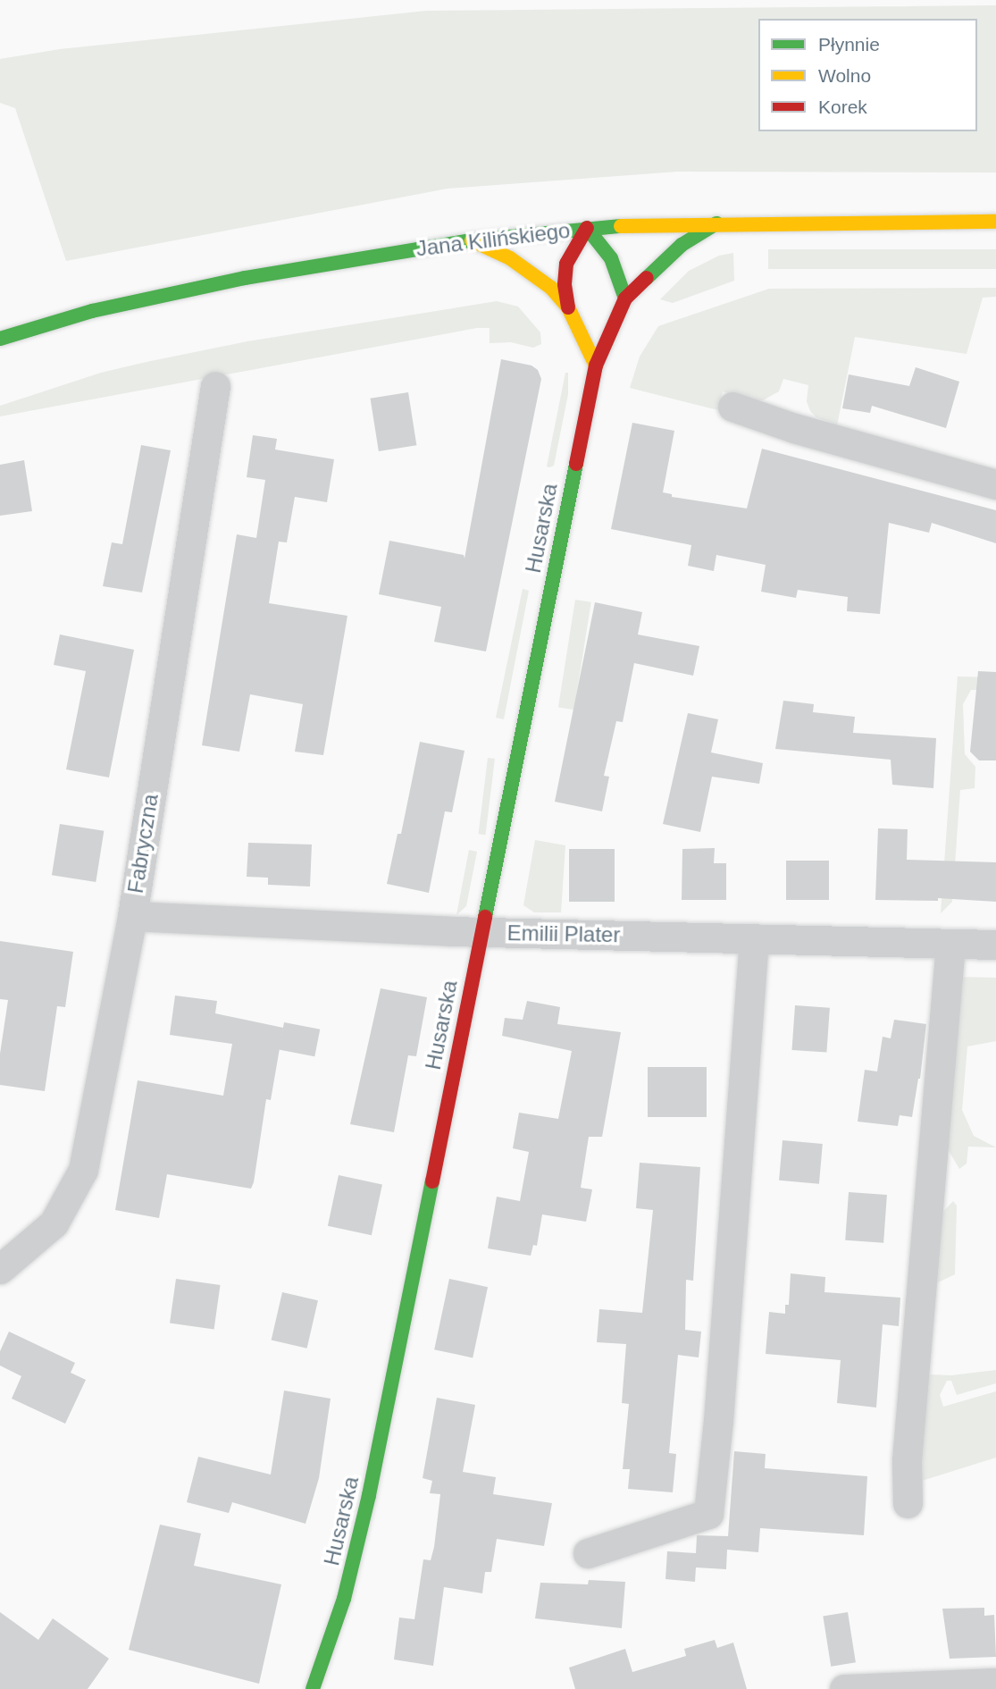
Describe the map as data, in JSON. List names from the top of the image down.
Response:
{
  "streets": {
    "street": [
      "Jana Kilińskiego",
      "Husarska",
      "Fabryczna",
      "Emilii Plater"
    ]
  },
  "crossings": [
    ["Jana Kilińskiego", "Husarska"],
    ["Husarska", "Emilii Plater"],
    ["Fabryczna", "Emilii Plater"]
  ],
  "legend": ["Płynnie", "Wolno", "Korek"]
}
